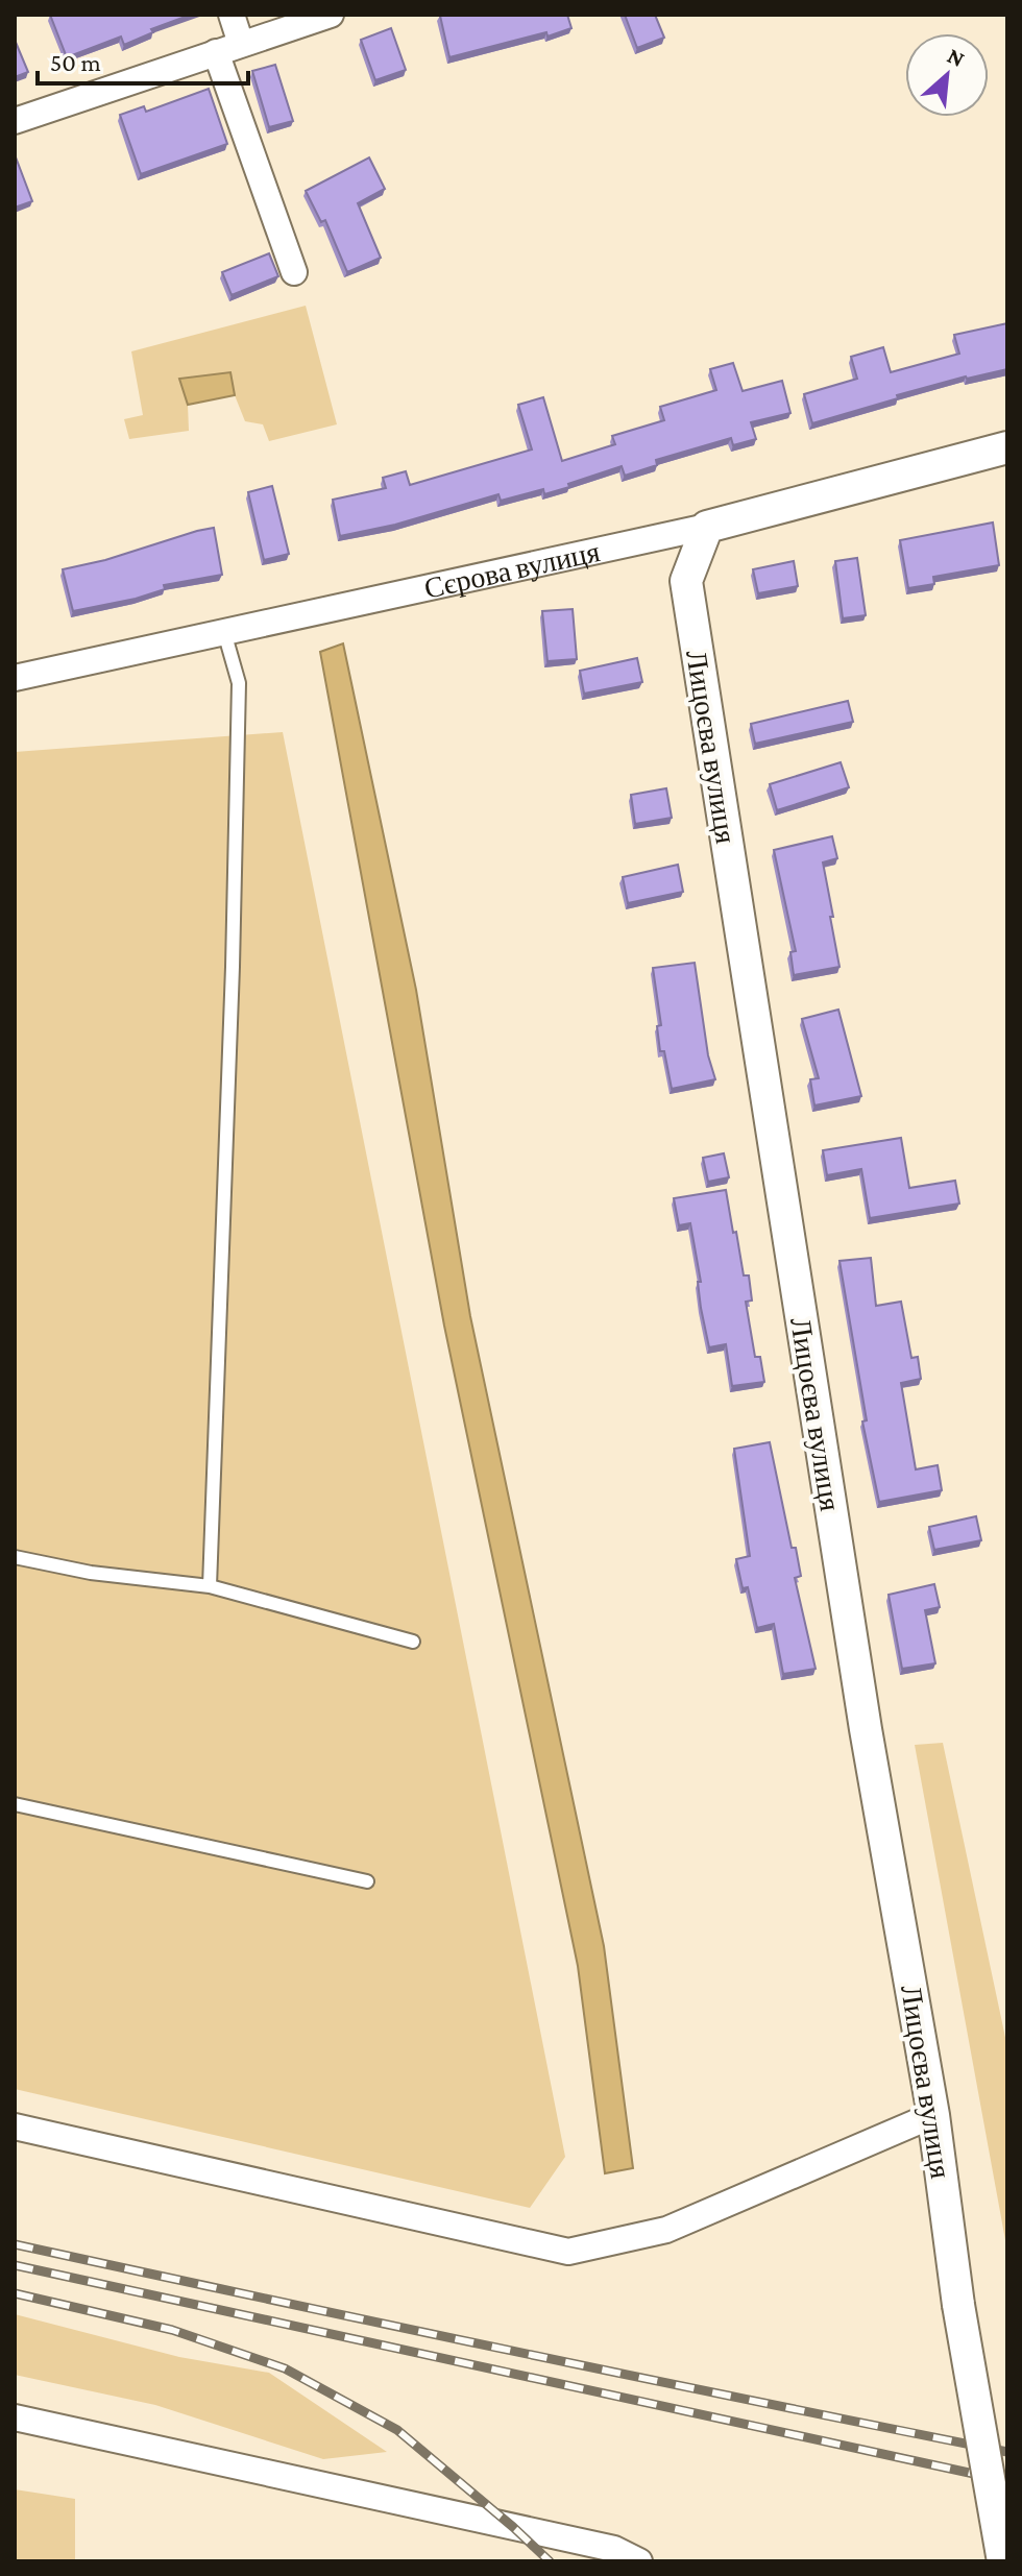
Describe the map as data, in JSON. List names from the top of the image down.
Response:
{
  "streets": {
    "street": ["Сєрова вулиця", "Лицоєва вулиця"]
  },
  "crossings": [
    ["Сєрова вулиця", "Лицоєва вулиця"]
  ],
  "scale_bar": "50 m",
  "north": "top right"
}
